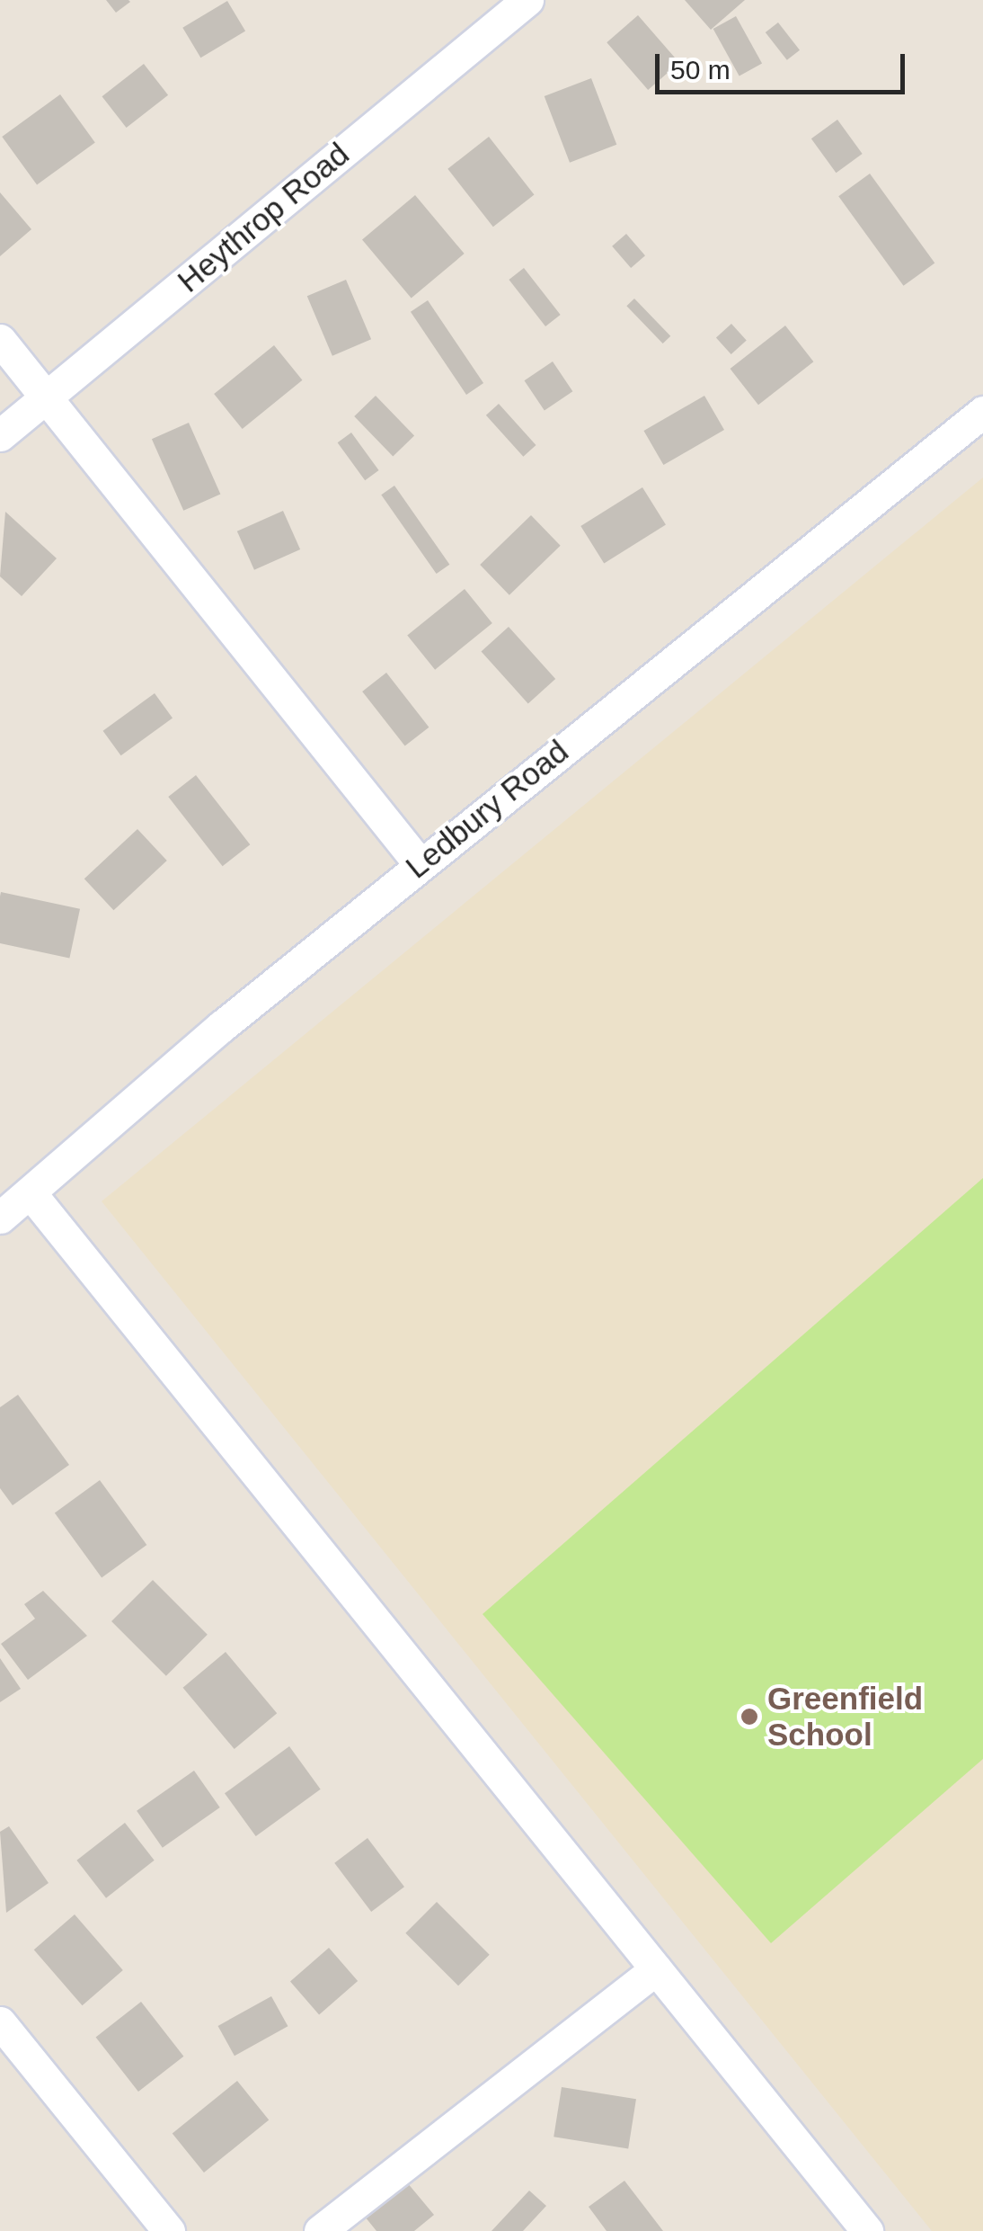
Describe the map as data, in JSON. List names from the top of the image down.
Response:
{
  "streets": {
    "street": ["Heythrop Road", "Ledbury Road"]
  },
  "places": ["Greenfield School"],
  "scale_bar": "50 m"
}
